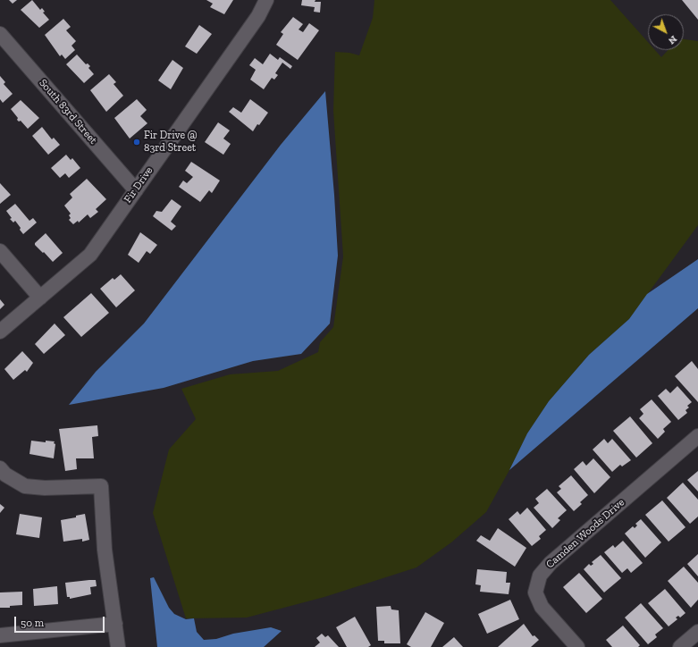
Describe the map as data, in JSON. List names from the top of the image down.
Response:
{
  "streets": {
    "street": ["South 83rd Street", "Fir Drive", "Camden Woods Drive"]
  },
  "crossings": [
    ["South 83rd Street", "Fir Drive"]
  ],
  "places": ["Fir Drive @ 83rd Street"],
  "scale_bar": "50 m",
  "north": "bottom right"
}
